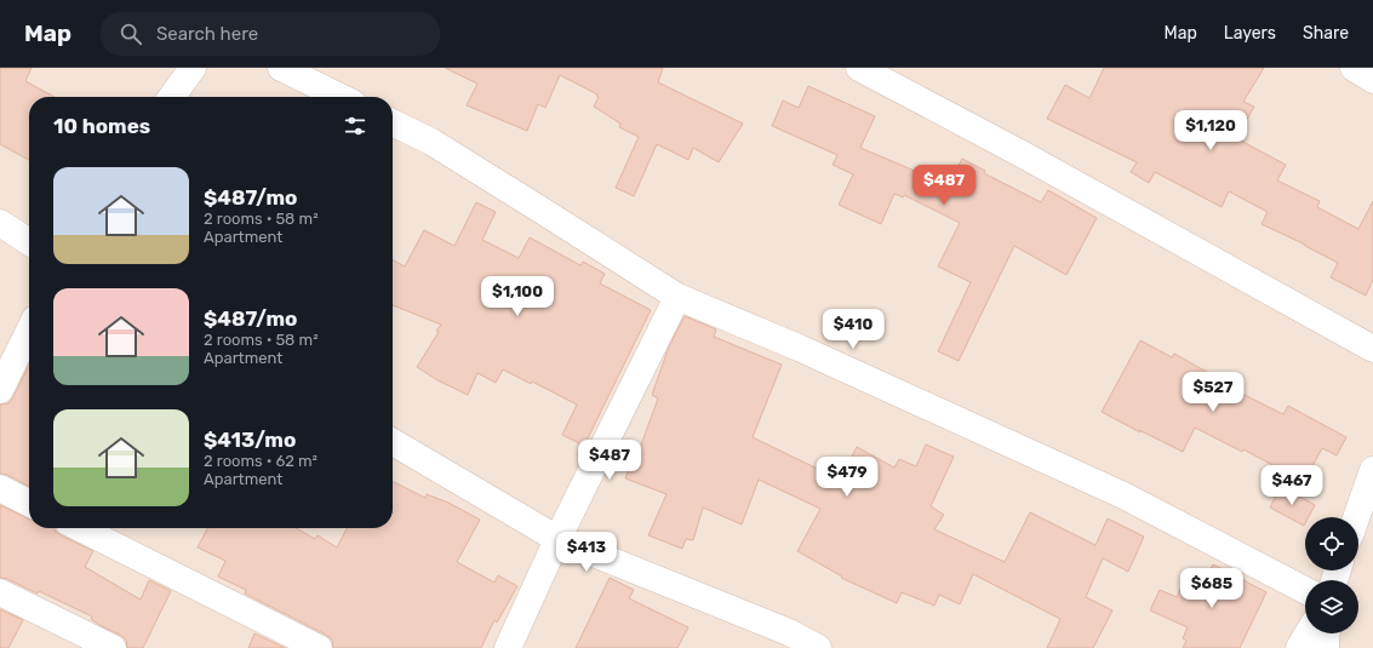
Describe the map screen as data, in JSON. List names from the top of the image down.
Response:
{
  "page": {
    "header": "Map",
    "search": "Search here",
    "nav": ["Map", "Layers", "Share"],
    "heading": "10 homes",
    "price": [
      "$1,120",
      "$487",
      "$1,100",
      "$410",
      "$527",
      "$487",
      "$479",
      "$467",
      "$413",
      "$685"
    ],
    "list": [
      {
        "name": "$487/mo",
        "note": "2 rooms · 58 m² · Apartment"
      },
      {
        "name": "$487/mo",
        "note": "2 rooms · 58 m² · Apartment"
      },
      {
        "name": "$413/mo",
        "note": "2 rooms · 62 m² · Apartment"
      }
    ]
  }
}
